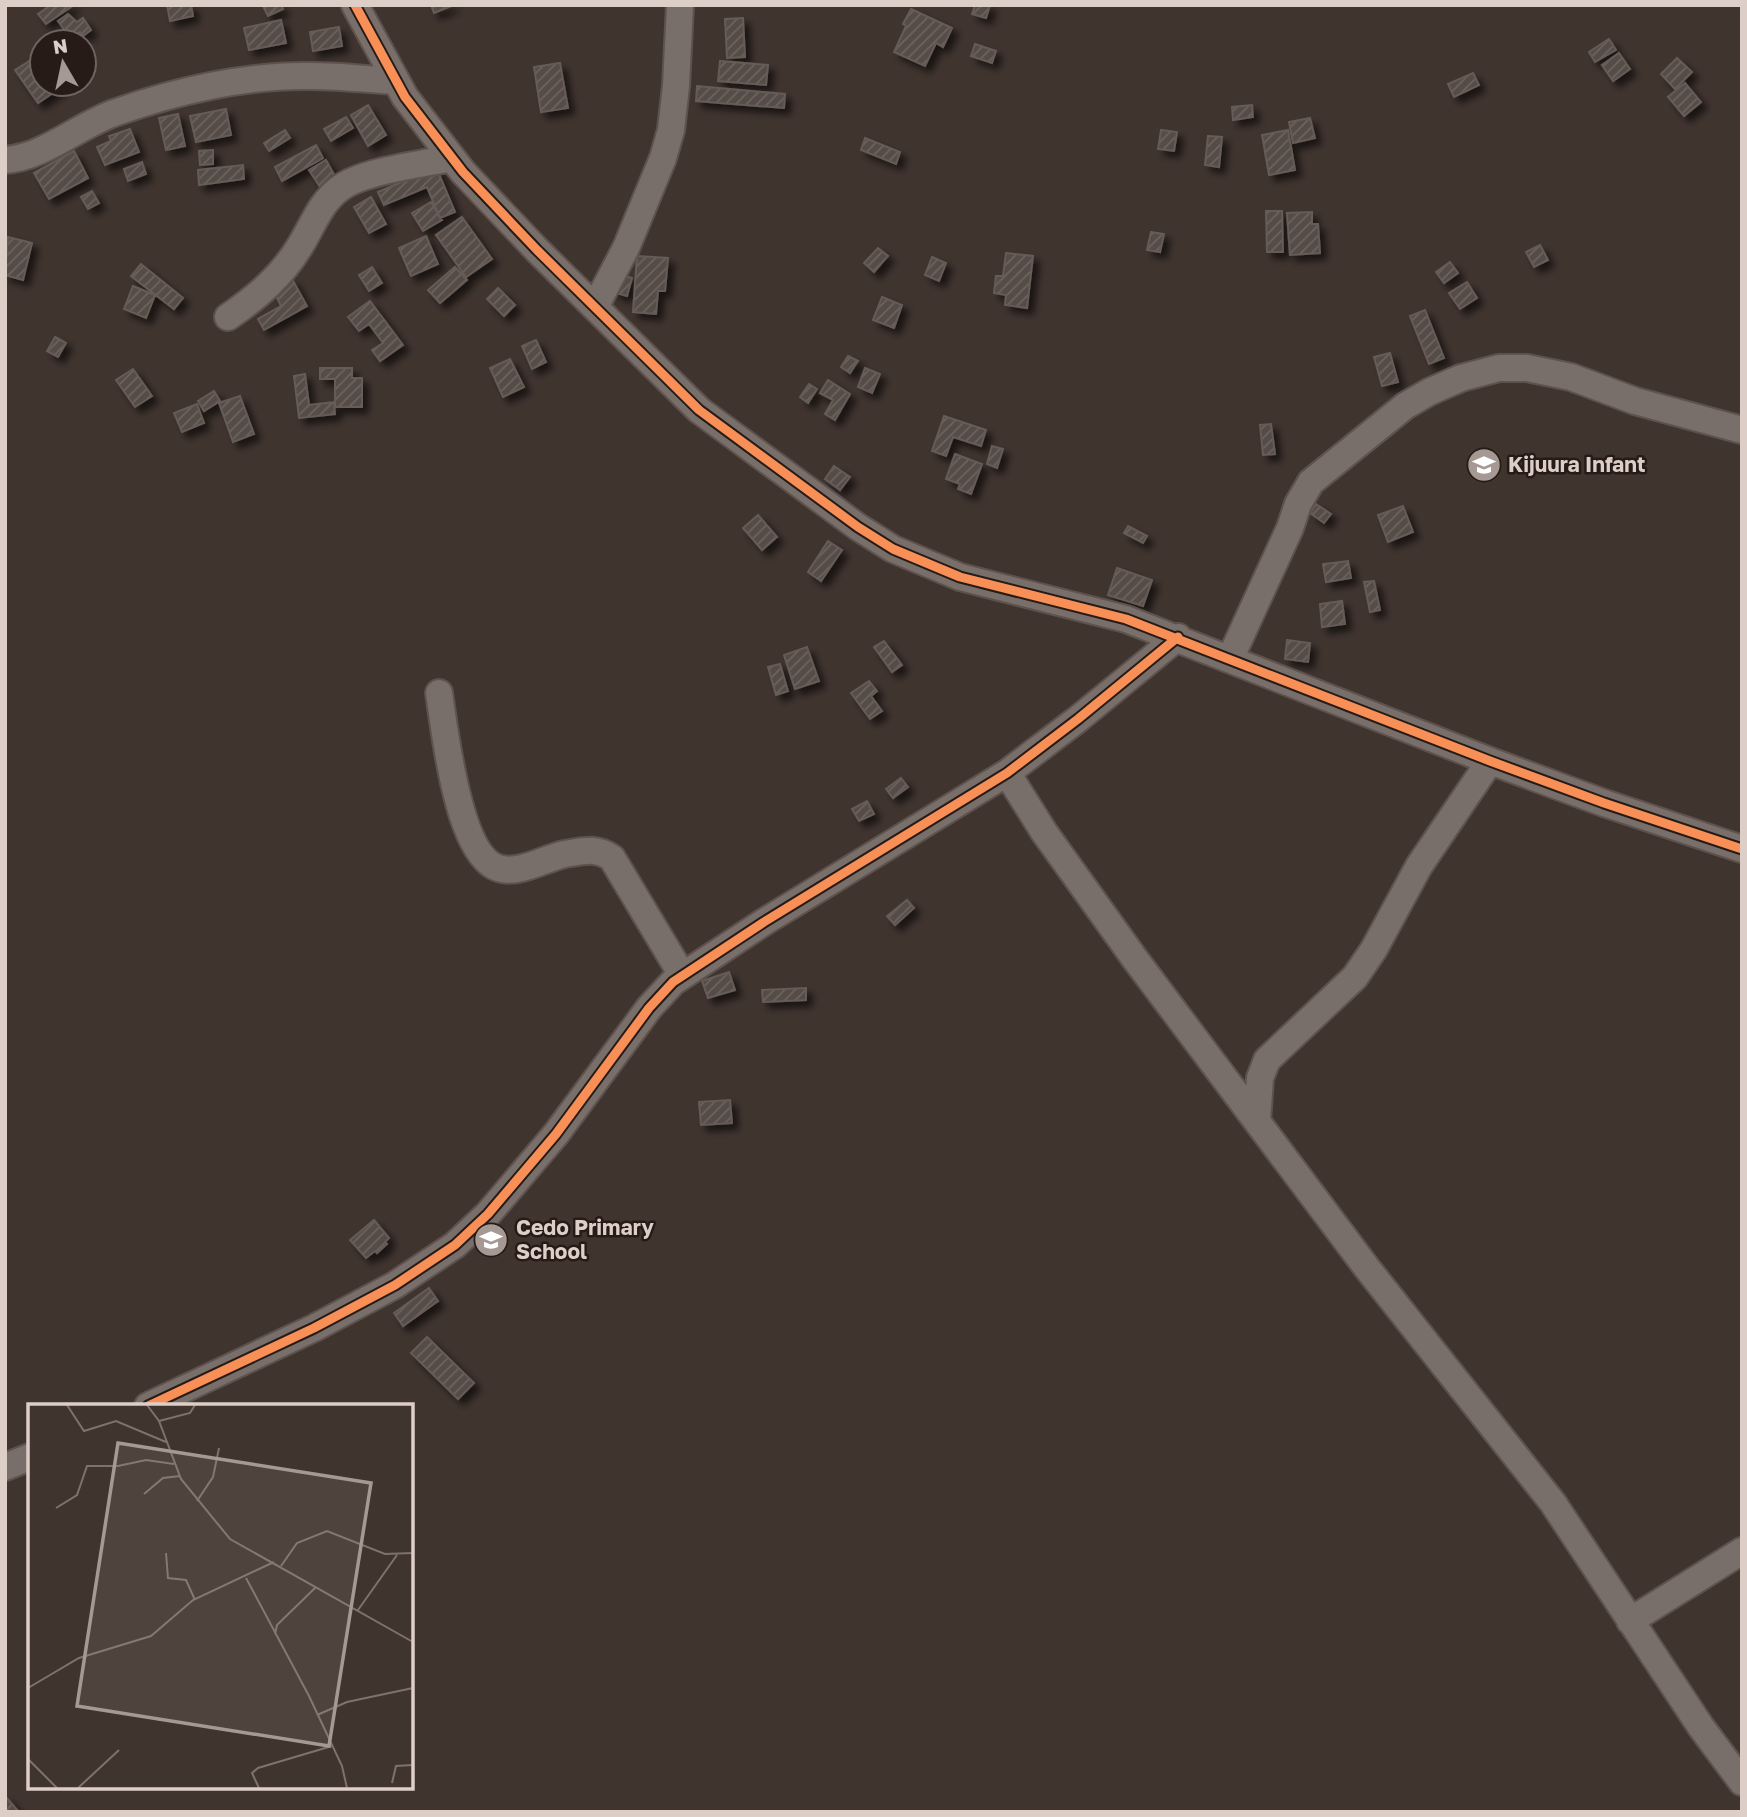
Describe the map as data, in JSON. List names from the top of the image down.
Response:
{
  "places": {
    "school or university": ["Kijuura Infant", "Cedo Primary School"]
  },
  "north": "top"
}
